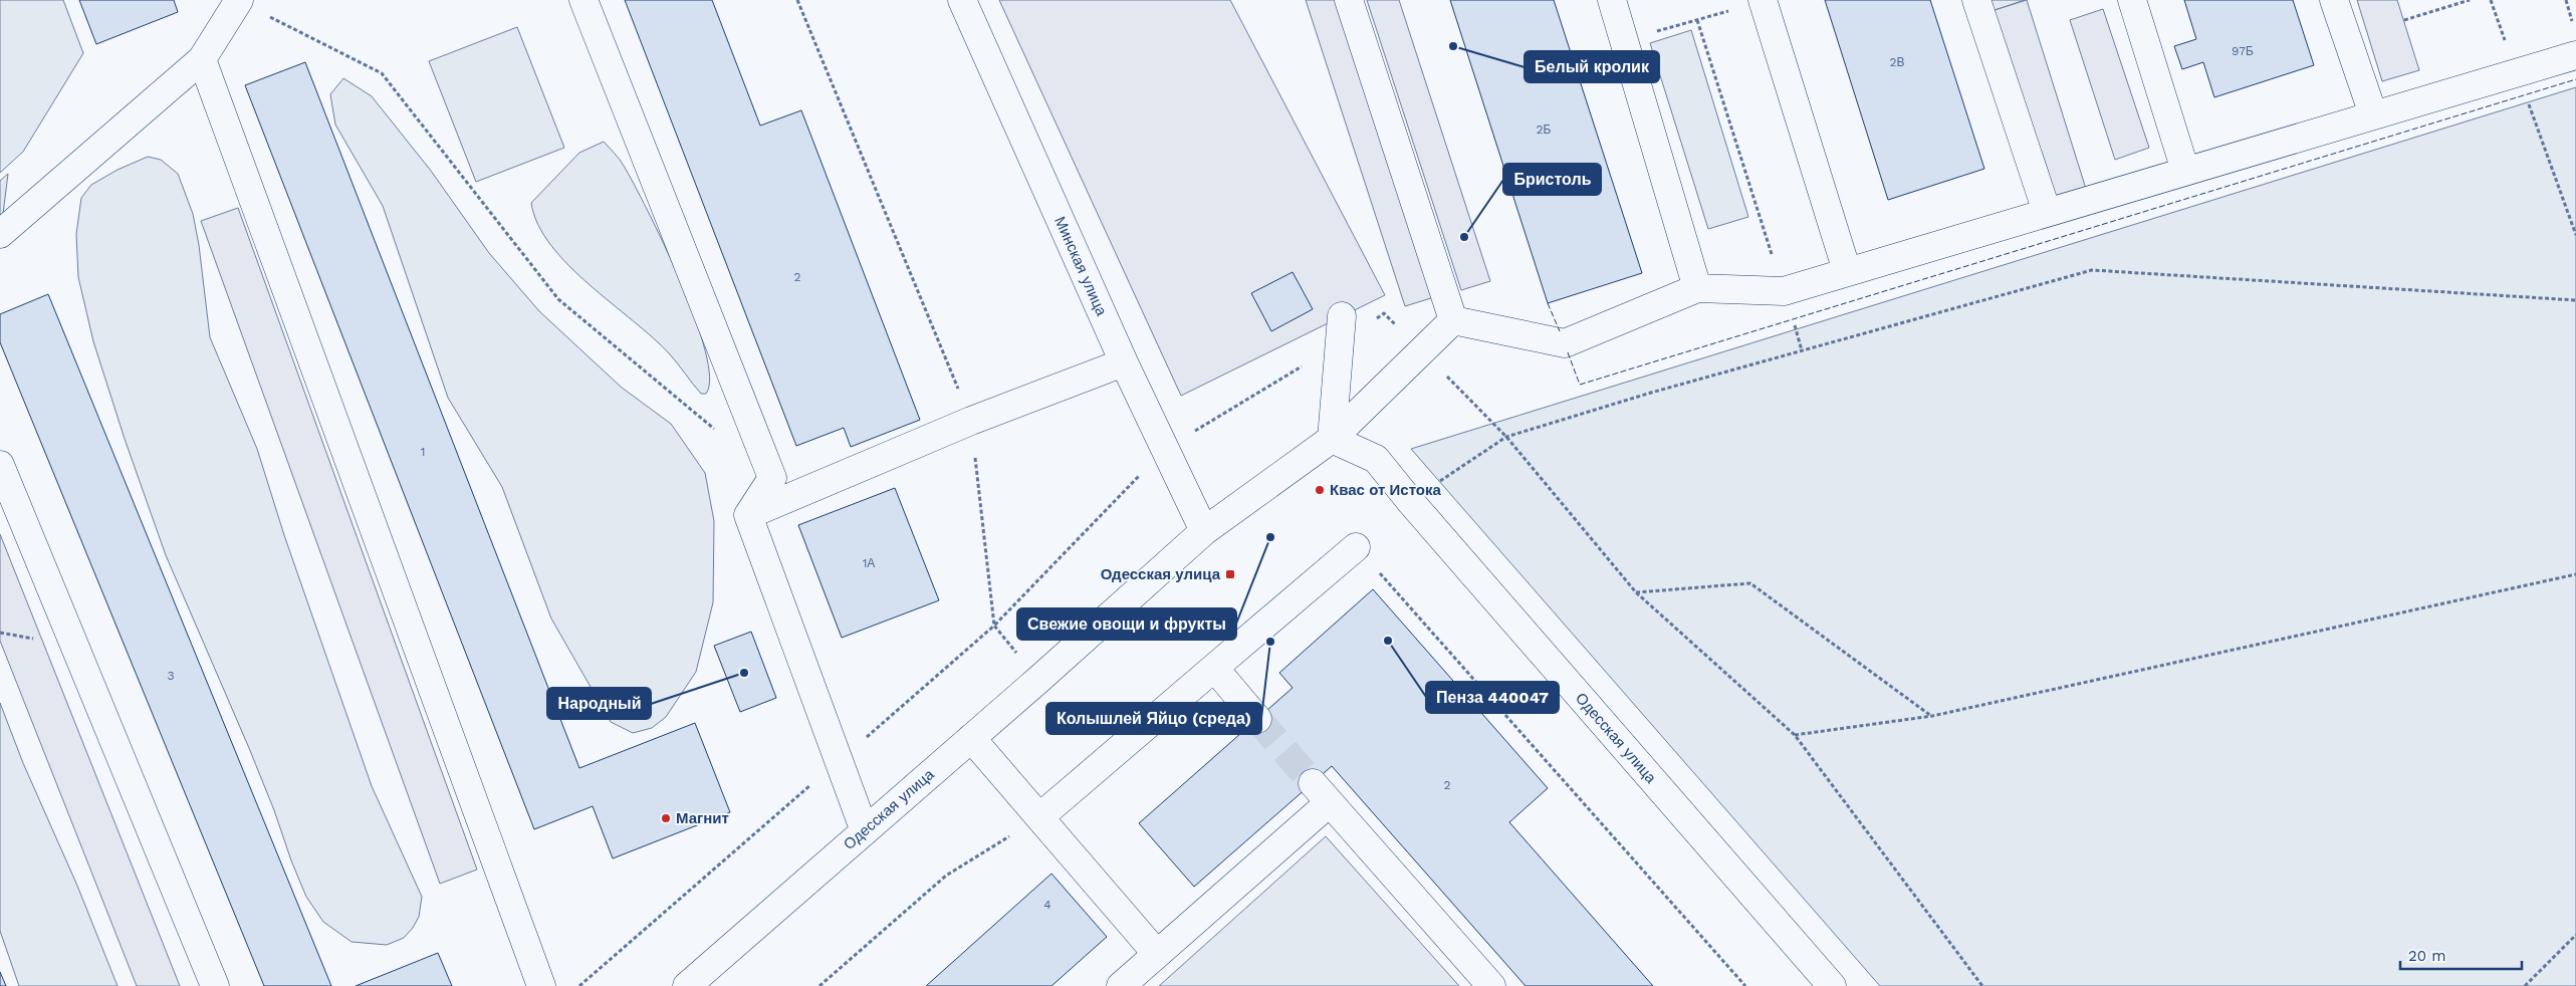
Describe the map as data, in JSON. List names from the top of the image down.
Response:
{
  "streets": {
    "street": ["Минская улица", "Одесская улица"]
  },
  "crossings": [
    ["Минская улица", "Одесская улица"]
  ],
  "places": {
    "other": [
      "Белый кролик",
      "Бристоль",
      "Квас от Истока",
      "Свежие овощи и фрукты",
      "Пенза 440047",
      "Колышлей Яйцо (среда)",
      "Народный",
      "Магнит"
    ],
    "transit": ["Одесская улица"]
  },
  "house_numbers": [
    "97Б",
    "2В",
    "2Б",
    "2",
    "1",
    "1А",
    "3",
    "2",
    "4"
  ],
  "scale_bar": "20 m"
}
